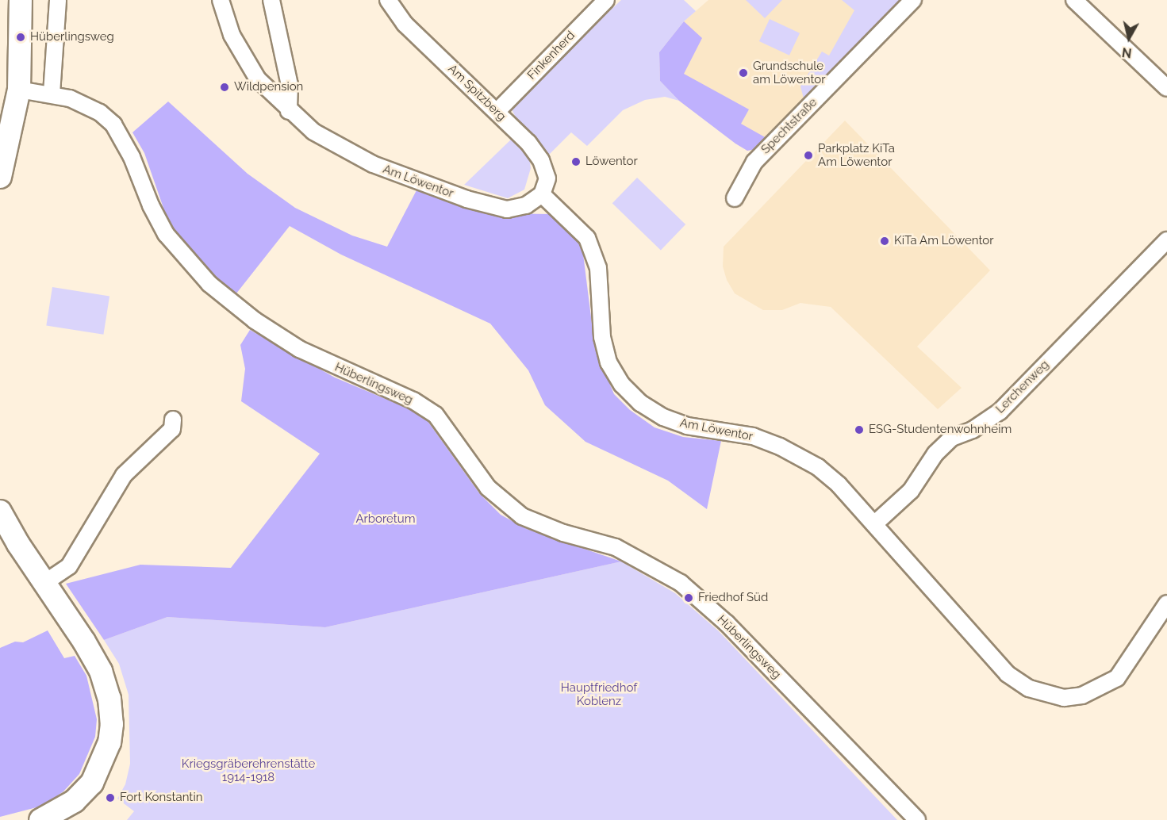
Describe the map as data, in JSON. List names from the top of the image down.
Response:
{
  "streets": {
    "street": [
      "Finkenherd",
      "Am Spitzberg",
      "Spechtstraße",
      "Am Löwentor",
      "Hüberlingsweg",
      "Lerchenweg"
    ]
  },
  "crossings": [
    ["Finkenherd", "Am Spitzberg"],
    ["Am Spitzberg", "Am Löwentor"],
    ["Am Löwentor", "Lerchenweg"]
  ],
  "parks": ["Arboretum", "Hauptfriedhof Koblenz", "Kriegsgräberehrenstätte 1914-1918"],
  "places": [
    "Hüberlingsweg",
    "Grundschule am Löwentor",
    "Wildpension",
    "Parkplatz KiTa Am Löwentor",
    "Löwentor",
    "KiTa Am Löwentor",
    "ESG-Studentenwohnheim",
    "Friedhof Süd",
    "Fort Konstantin"
  ],
  "north": "bottom"
}
